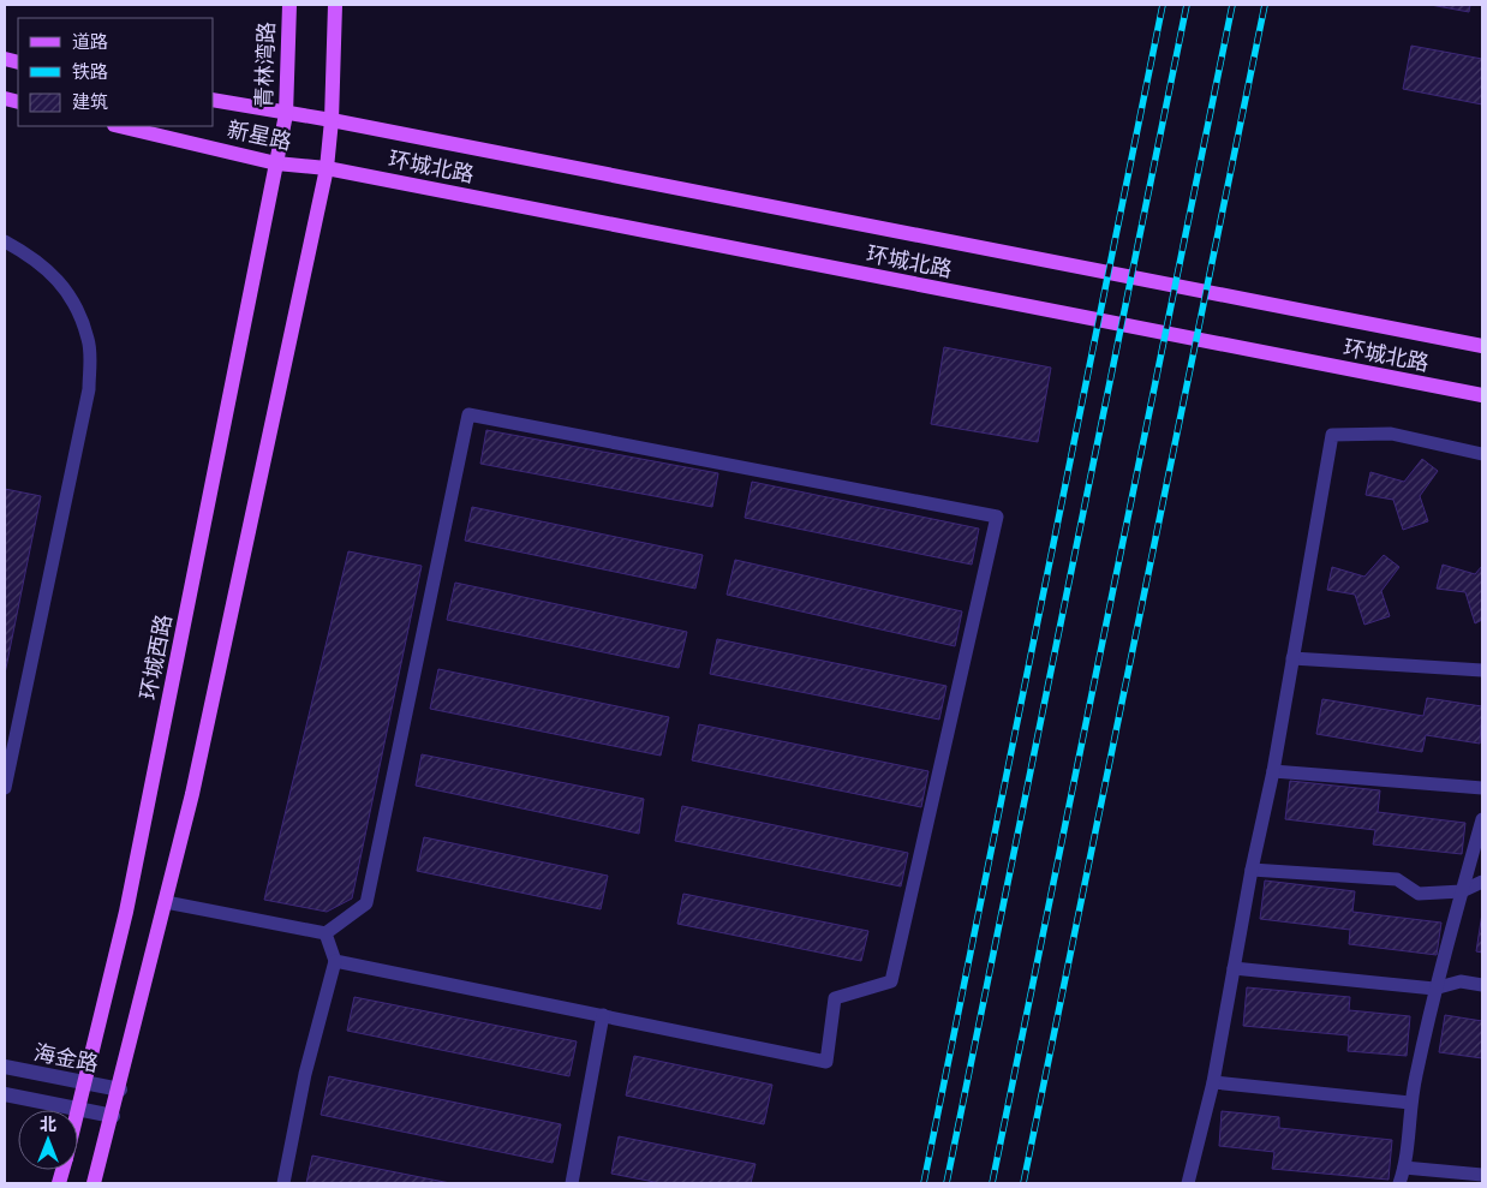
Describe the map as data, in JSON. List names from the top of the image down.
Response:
{
  "streets": {
    "main road": [
      "青林湾路",
      "新星路",
      "环城北路",
      "环城西路"
    ],
    "street": ["海金路"]
  },
  "crossings": [
    ["青林湾路", "新星路"],
    ["青林湾路", "环城西路"],
    ["新星路", "环城北路"],
    ["新星路", "环城西路"],
    ["环城西路", "海金路"]
  ],
  "legend": ["道路", "铁路", "建筑"],
  "north": "top"
}
